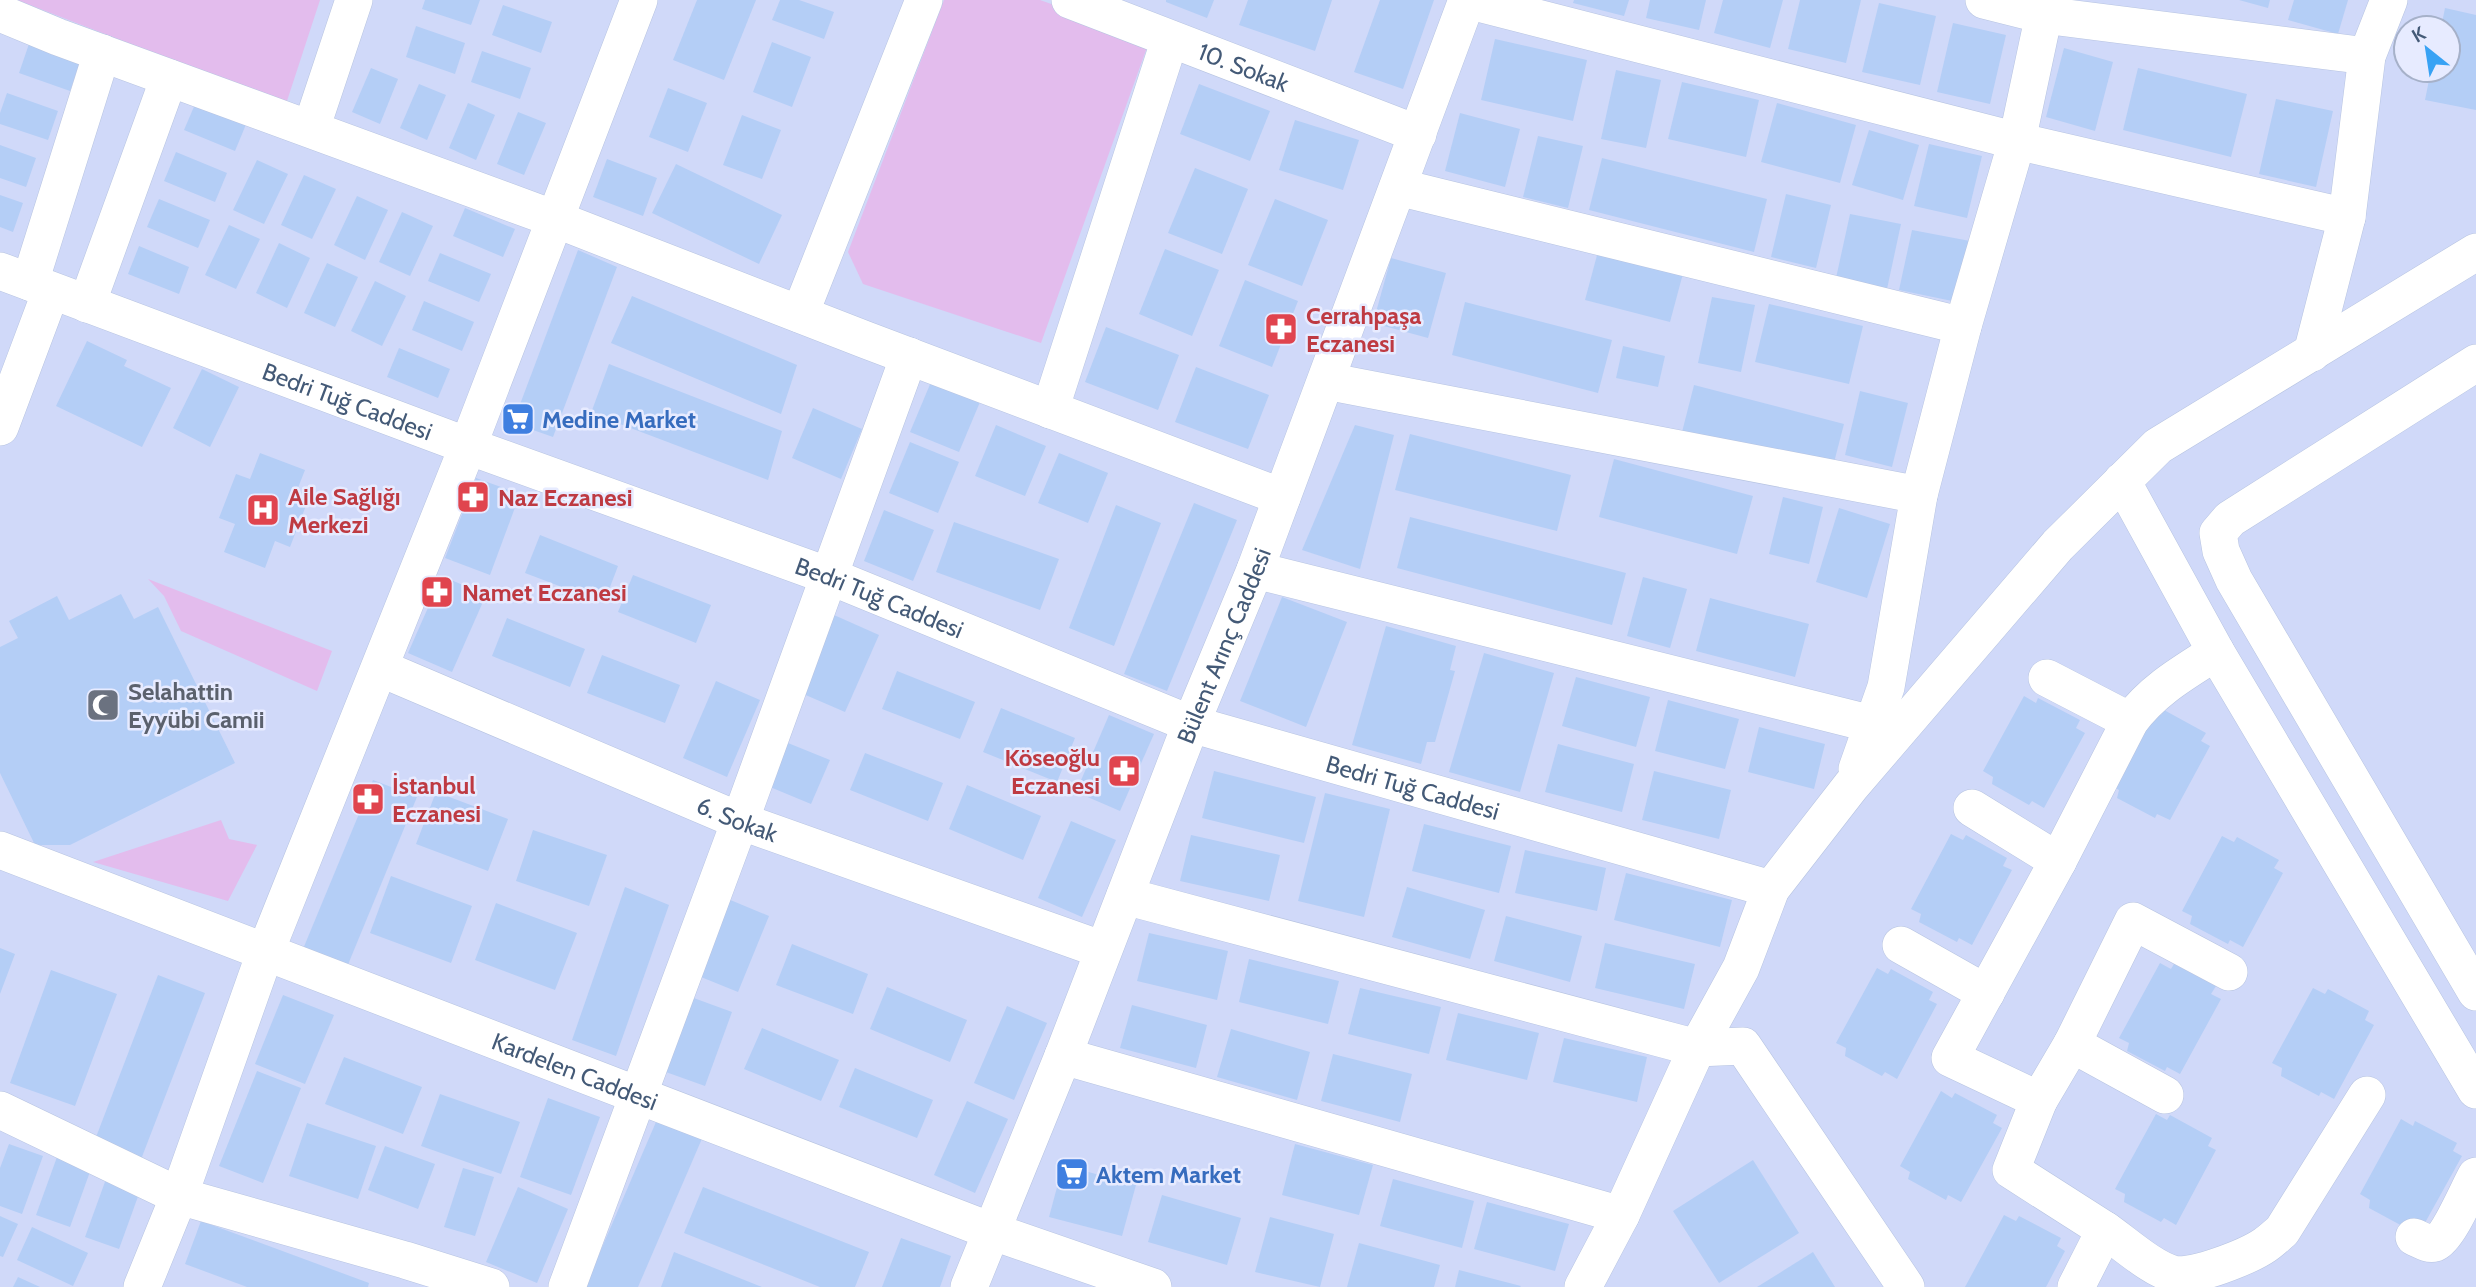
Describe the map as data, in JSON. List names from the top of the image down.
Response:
{
  "streets": {
    "street": [
      "10. Sokak",
      "Bedri Tuğ Caddesi",
      "Bülent Arınç Caddesi",
      "6. Sokak",
      "Kardelen Caddesi"
    ]
  },
  "crossings": [
    ["10. Sokak", "Bülent Arınç Caddesi"],
    ["Bedri Tuğ Caddesi", "Bülent Arınç Caddesi"],
    ["Bülent Arınç Caddesi", "6. Sokak"],
    ["Bülent Arınç Caddesi", "Kardelen Caddesi"]
  ],
  "places": {
    "pharmacy": [
      "Cerrahpaşa Eczanesi",
      "Naz Eczanesi",
      "Namet Eczanesi",
      "Köseoğlu Eczanesi",
      "İstanbul Eczanesi"
    ],
    "supermarket": ["Medine Market", "Aktem Market"],
    "hospital": ["Aile Sağlığı Merkezi"],
    "mosque": ["Selahattin Eyyübi Camii"]
  },
  "north": "top left"
}
